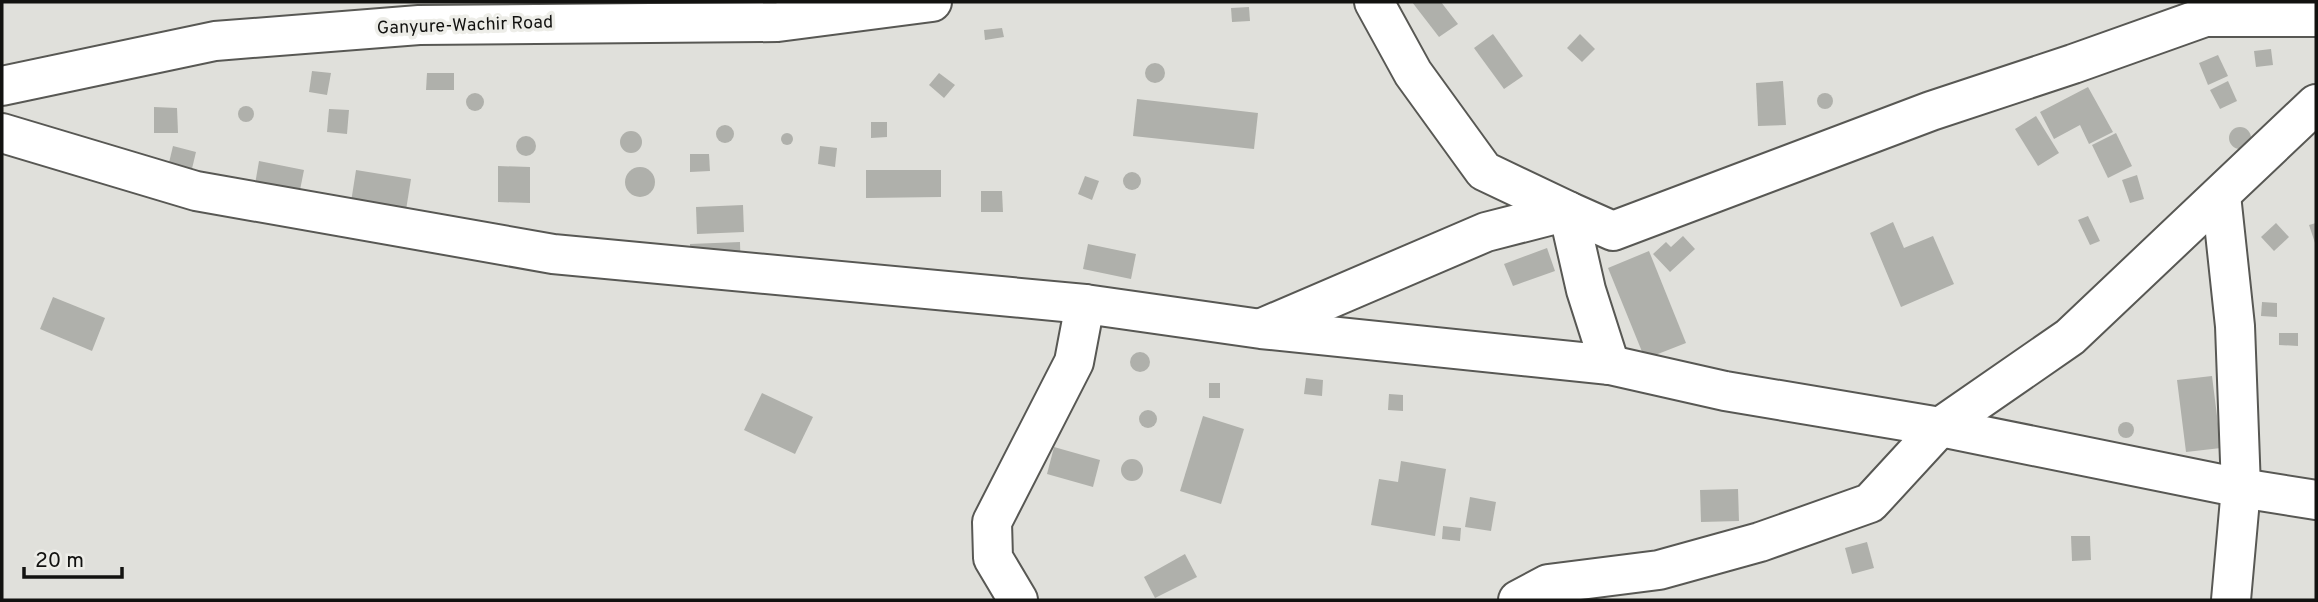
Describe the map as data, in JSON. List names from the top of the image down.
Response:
{
  "streets": {
    "street": ["Ganyure-Wachir Road"]
  },
  "scale_bar": "20 m"
}
